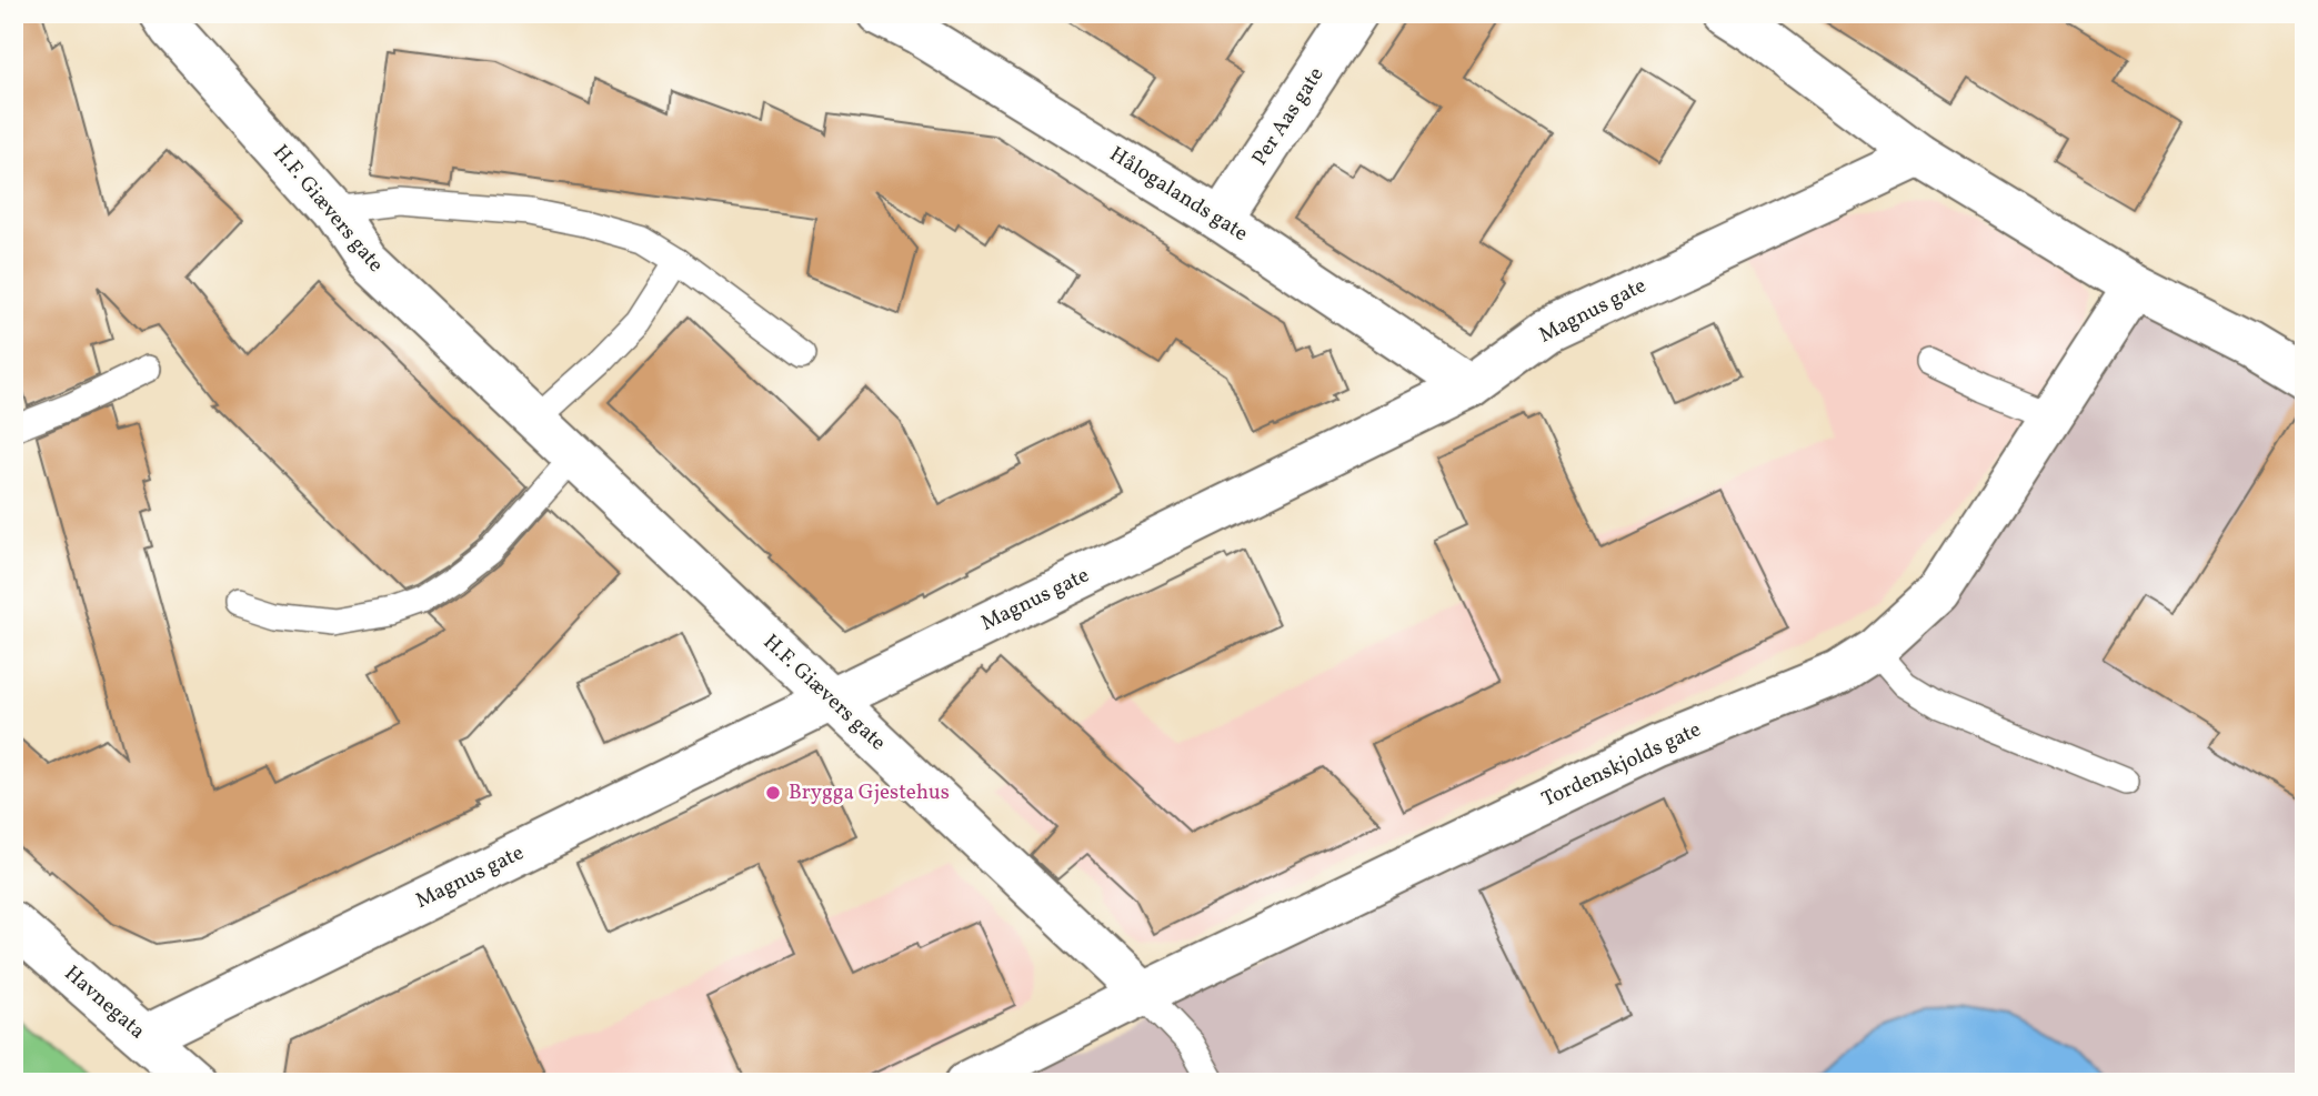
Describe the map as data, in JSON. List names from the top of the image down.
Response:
{
  "streets": {
    "street": [
      "Per Aas gate",
      "Hålogalands gate",
      "H.F. Giævers gate",
      "Magnus gate",
      "Tordenskjolds gate",
      "Havnegata"
    ]
  },
  "crossings": [
    ["Per Aas gate", "Hålogalands gate"],
    ["Hålogalands gate", "Magnus gate"],
    ["H.F. Giævers gate", "Magnus gate"],
    ["H.F. Giævers gate", "Tordenskjolds gate"],
    ["Magnus gate", "Havnegata"]
  ],
  "places": ["Brygga Gjestehus"]
}
